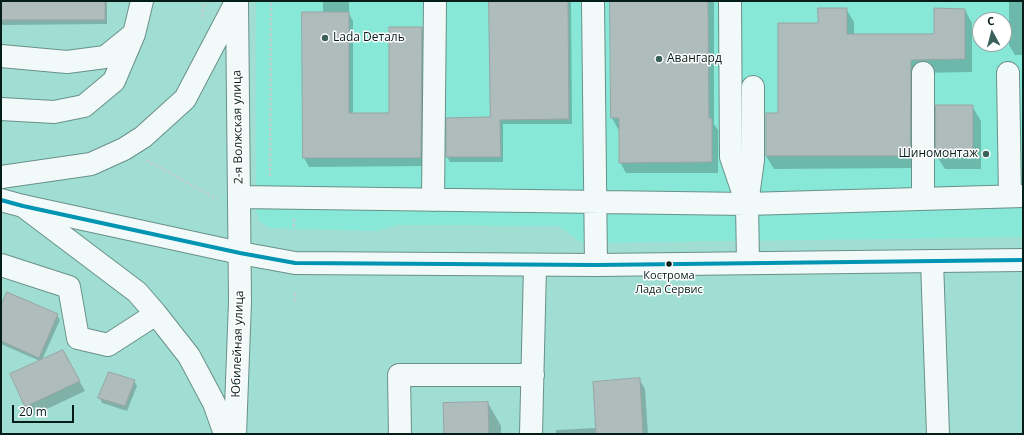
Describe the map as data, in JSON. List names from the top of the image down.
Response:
{
  "streets": {
    "main road": ["2-я Волжская улица", "Юбилейная улица"]
  },
  "crossings": [
    ["2-я Волжская улица", "Юбилейная улица"]
  ],
  "places": [
    "Lada Dеталь",
    "Авангард",
    "Шиномонтаж",
    "Кострома Лада Сервис"
  ],
  "scale_bar": "20 m",
  "north": "top"
}
